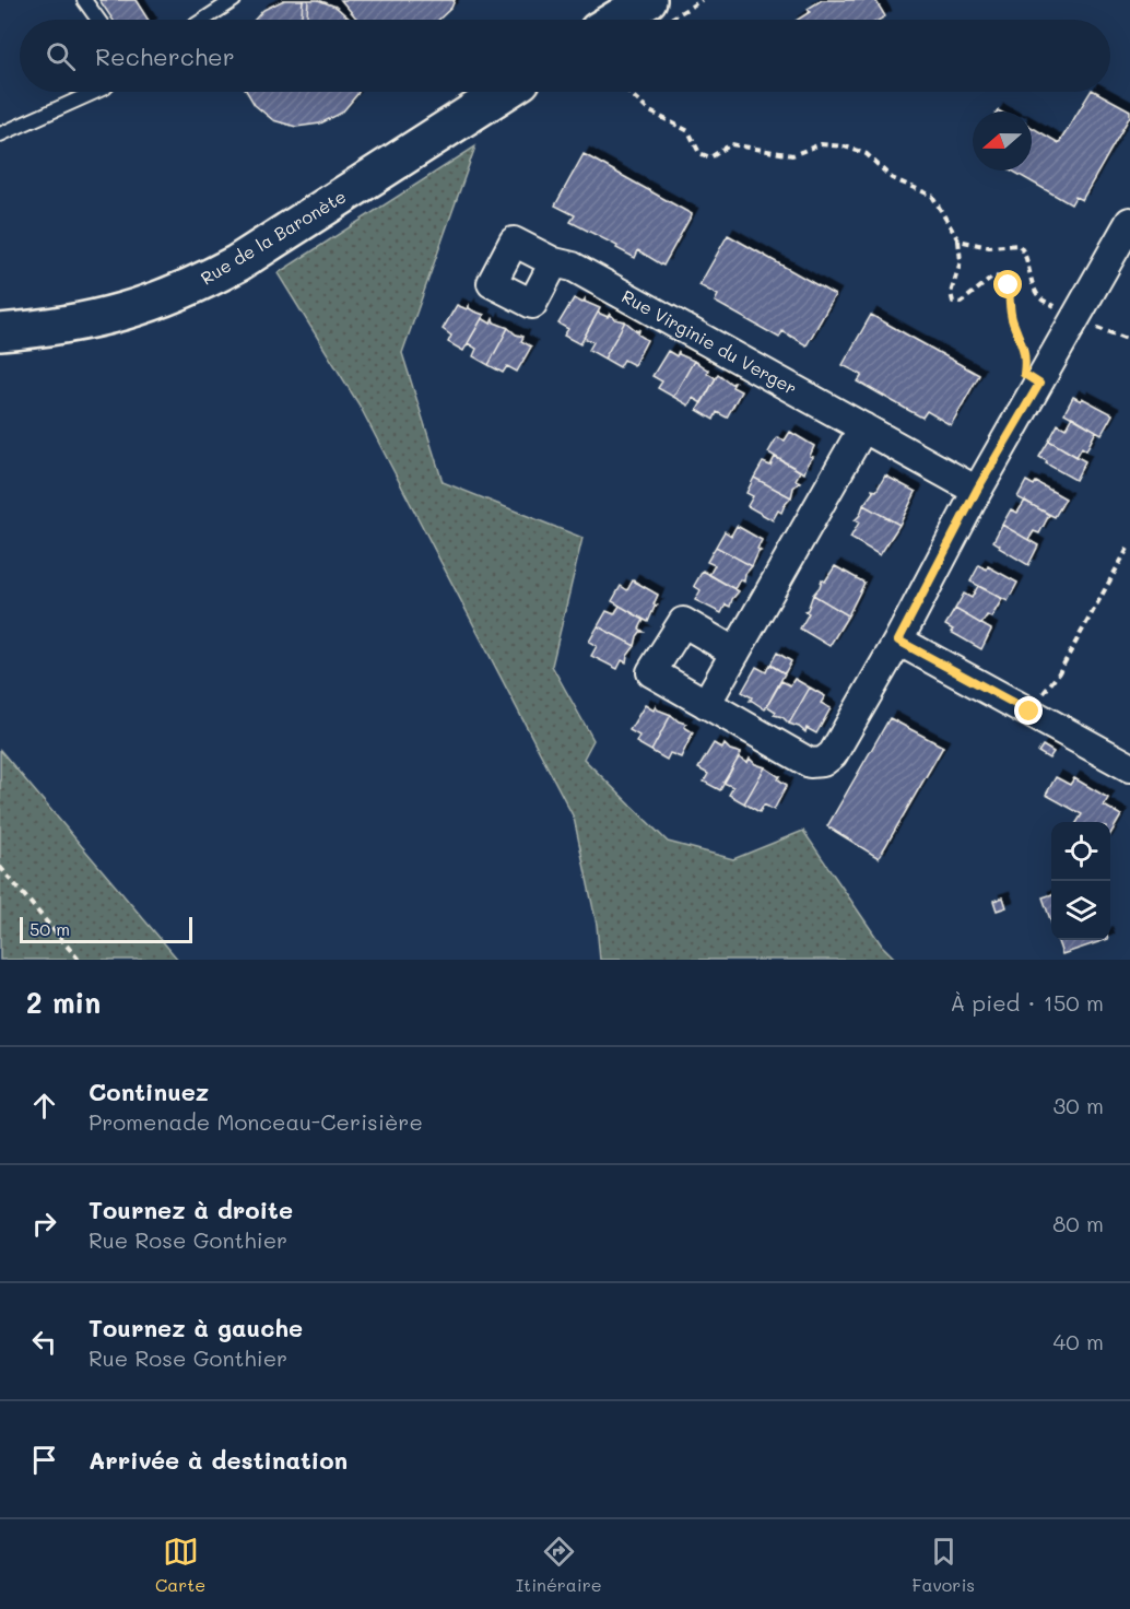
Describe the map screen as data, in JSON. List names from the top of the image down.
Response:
{
  "streets": {
    "street": ["Rue de la Baronète", "Rue Virginie du Verger"]
  },
  "scale_bar": "50 m",
  "north": "left",
  "page": {
    "search": "Rechercher",
    "scale": "50 m",
    "heading": ["2 min", "À pied · 150 m"],
    "list": [
      ["Continuez", "Promenade Monceau-Cerisière", "30 m"],
      ["Tournez à droite", "Rue Rose Gonthier", "80 m"],
      ["Tournez à gauche", "Rue Rose Gonthier", "40 m"],
      "Arrivée à destination"
    ],
    "nav": ["Carte", "Itinéraire", "Favoris"]
  }
}
